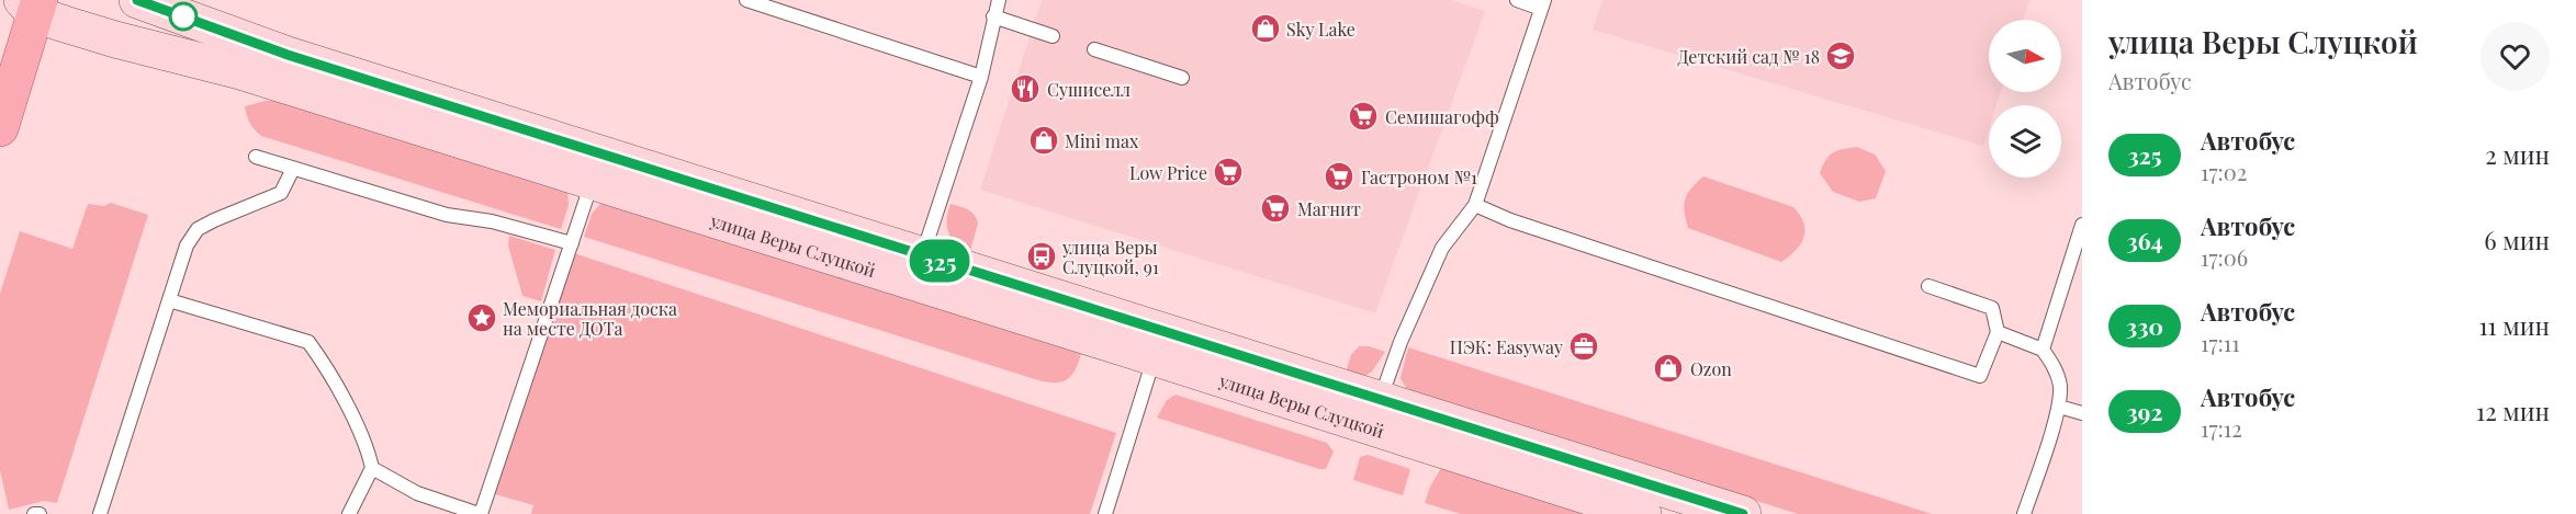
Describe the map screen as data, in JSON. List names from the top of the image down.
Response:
{
  "streets": {
    "street": ["улица Веры Слуцкой"]
  },
  "places": {
    "shop": ["Sky Lake", "Mini max", "Ozon"],
    "school or university": ["Детский сад № 18"],
    "restaurant": ["Сушиселл"],
    "supermarket": [
      "Семишагофф",
      "Low Price",
      "Гастроном №1",
      "Магнит"
    ],
    "bus stop": ["улица Веры Слуцкой, 91"],
    "place": ["Мемориальная доска на месте ДОТа"],
    "office": ["ПЭК: Easyway"]
  },
  "lines": ["bus line 325"],
  "north": "right",
  "page": {
    "on_map": "325",
    "heading": ["улица Веры Слуцкой", "Автобус"],
    "list": [
      {
        "mark": "325",
        "name": "Автобус",
        "note": "17:02",
        "value": "2 мин"
      },
      {
        "mark": "364",
        "name": "Автобус",
        "note": "17:06",
        "value": "6 мин"
      },
      {
        "mark": "330",
        "name": "Автобус",
        "note": "17:11",
        "value": "11 мин"
      },
      {
        "mark": "392",
        "name": "Автобус",
        "note": "17:12",
        "value": "12 мин"
      }
    ]
  }
}
